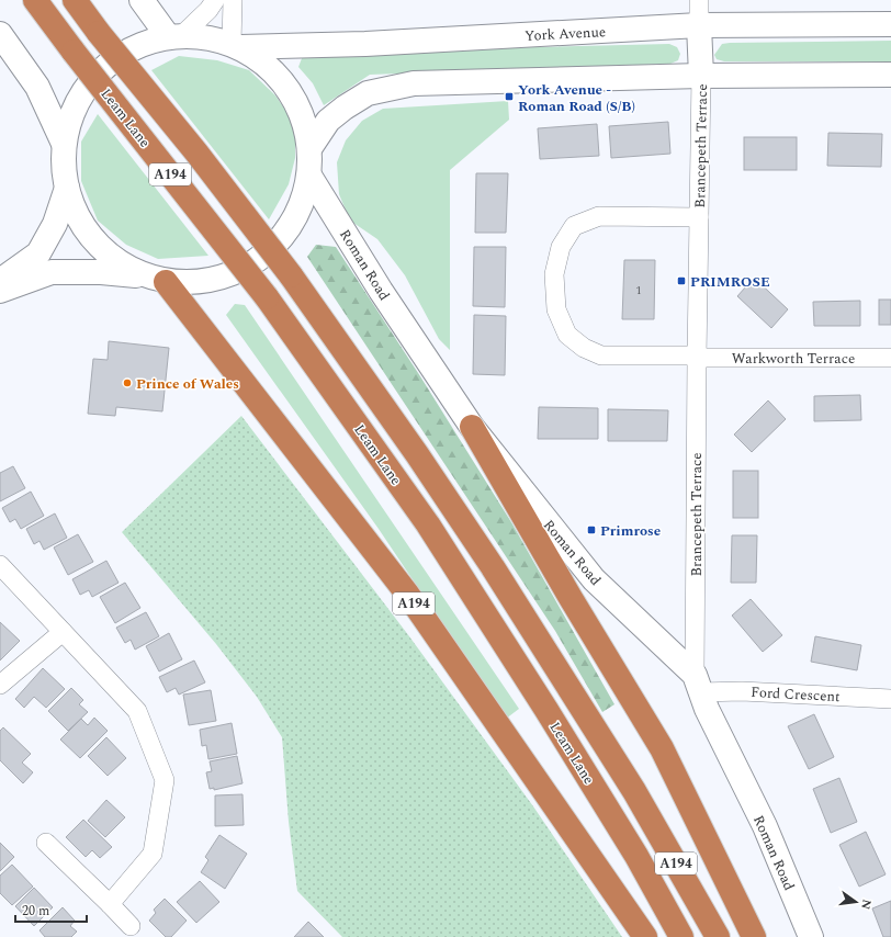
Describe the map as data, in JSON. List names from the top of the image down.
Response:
{
  "streets": {
    "highway": ["Leam Lane", "A194"],
    "main road": ["York Avenue", "Roman Road"],
    "street": ["Brancepeth Terrace", "Warkworth Terrace", "Ford Crescent"]
  },
  "crossings": [
    ["Brancepeth Terrace", "Roman Road"],
    ["Brancepeth Terrace", "Warkworth Terrace"],
    ["Brancepeth Terrace", "Ford Crescent"],
    ["A194", "Roman Road"],
    ["Roman Road", "Ford Crescent"]
  ],
  "places": {
    "transit": ["York Avenue - Roman Road (S/B)", "PRIMROSE", "Primrose"],
    "other": ["Prince of Wales"]
  },
  "house_numbers": ["1"],
  "scale_bar": "20 m",
  "north": "right"
}
